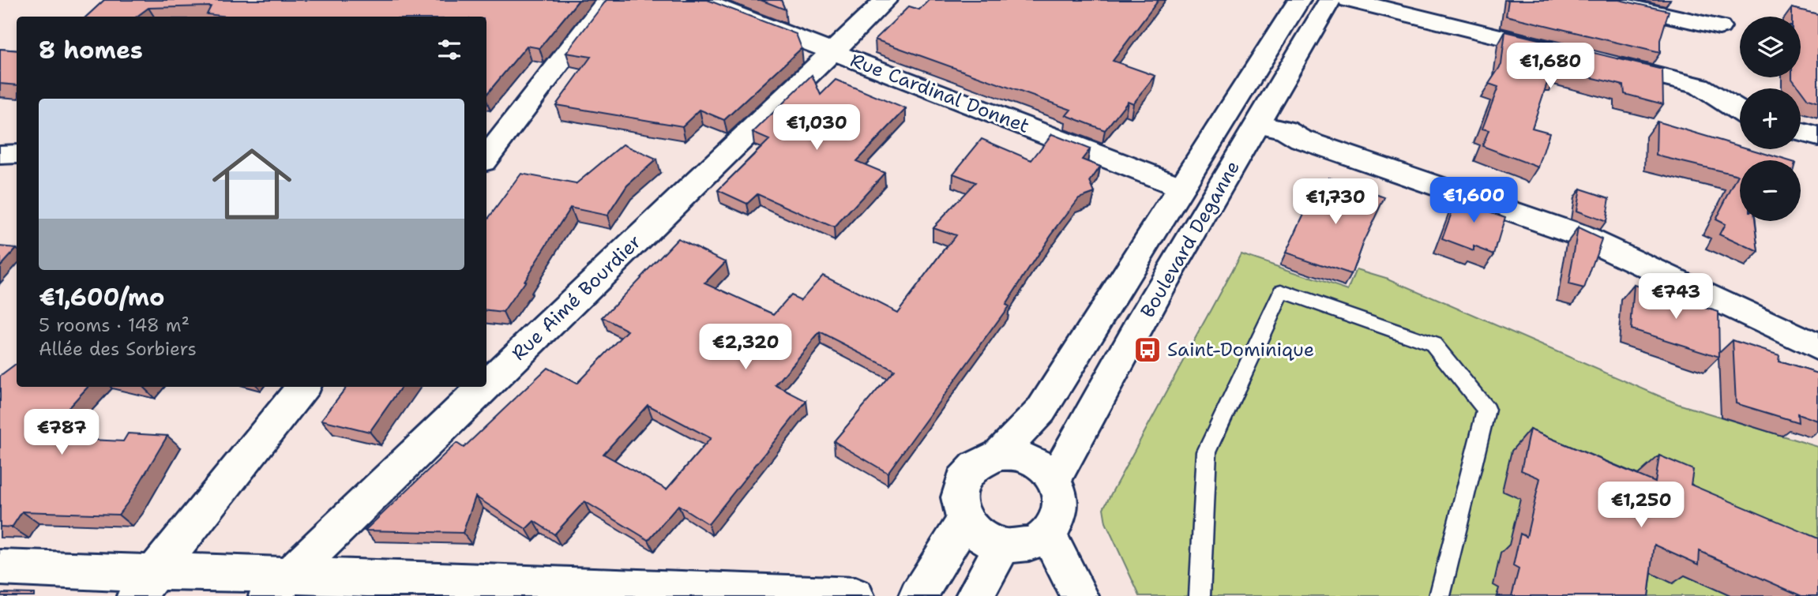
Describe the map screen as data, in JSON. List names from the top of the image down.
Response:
{
  "streets": {
    "street": ["Rue Cardinal Donnet", "Boulevard Deganne", "Rue Aimé Bourdier"]
  },
  "crossings": [
    ["Rue Cardinal Donnet", "Boulevard Deganne"],
    ["Rue Cardinal Donnet", "Rue Aimé Bourdier"]
  ],
  "places": {
    "bus stop": ["Saint-Dominique"]
  },
  "page": {
    "map_buttons": ["+", "−"],
    "heading": "8 homes",
    "price": [
      "€1,680",
      "€1,030",
      "€1,600",
      "€1,730",
      "€743",
      "€2,320",
      "€787",
      "€1,250"
    ],
    "list": [
      {
        "name": "€1,600/mo",
        "note": "5 rooms · 148 m² · Allée des Sorbiers"
      }
    ]
  }
}
